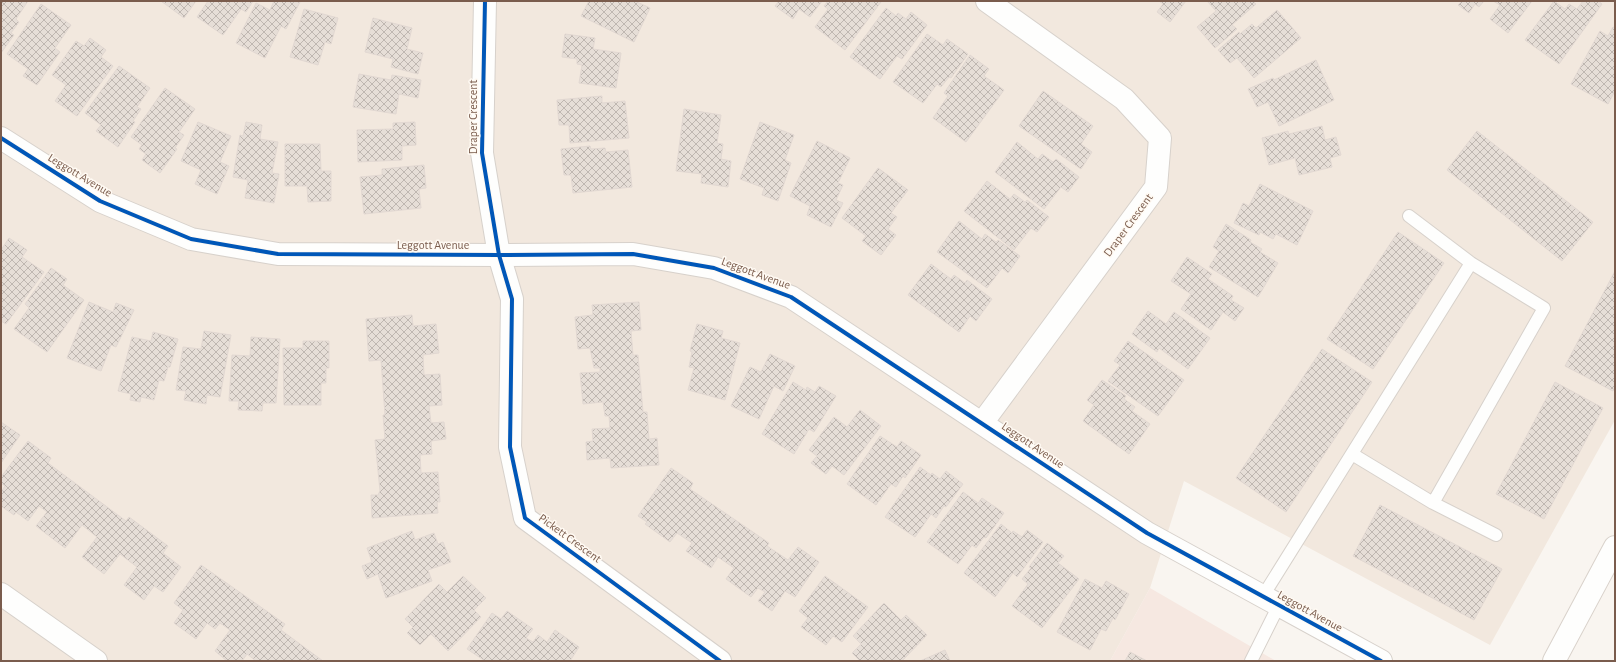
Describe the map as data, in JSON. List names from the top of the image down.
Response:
{
  "streets": {
    "street": ["Draper Crescent", "Leggott Avenue", "Pickett Crescent"]
  },
  "crossings": [
    ["Draper Crescent", "Leggott Avenue"],
    ["Draper Crescent", "Pickett Crescent"],
    ["Leggott Avenue", "Pickett Crescent"]
  ]
}
